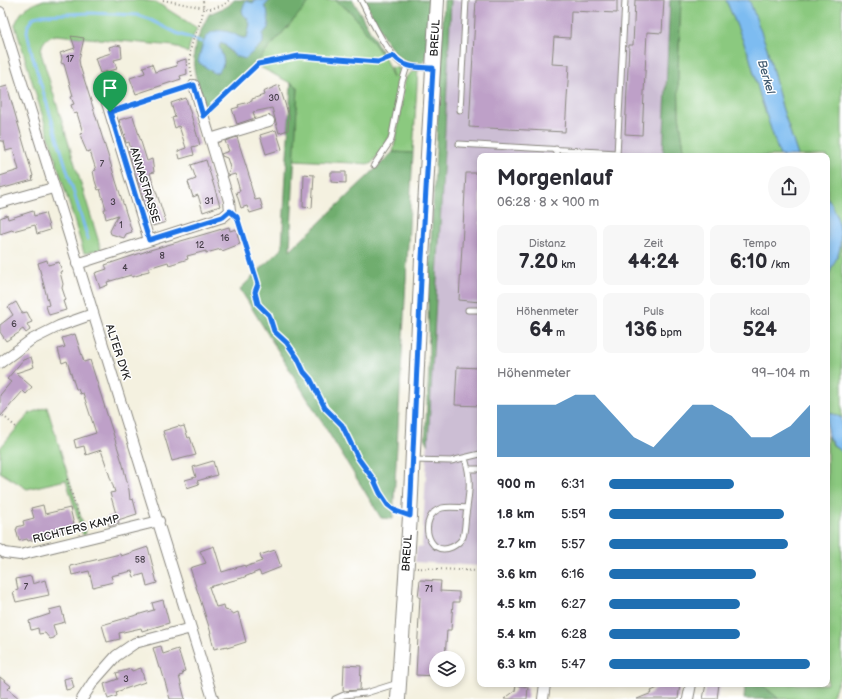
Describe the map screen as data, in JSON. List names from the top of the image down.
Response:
{
  "streets": {
    "main road": ["BREUL"],
    "street": ["ANNASTRASSE", "ALTER DYK", "RICHTERS KAMP"]
  },
  "crossings": [
    ["ANNASTRASSE", "ALTER DYK"],
    ["ALTER DYK", "RICHTERS KAMP"]
  ],
  "water": ["Berkel"],
  "house_numbers": [
    "17",
    "30",
    "7",
    "31",
    "3",
    "1",
    "16",
    "12",
    "8",
    "4",
    "6",
    "58",
    "7",
    "71",
    "3"
  ],
  "page": {
    "heading": ["Morgenlauf", "06:28 · 8 × 900 m"],
    "stats": [
      ["Distanz", "7.20 km"],
      ["Zeit", "44:24"],
      ["Tempo", "6:10 /km"],
      ["Höhenmeter", "64 m"],
      ["Puls", "136 bpm"],
      ["kcal", "524"]
    ],
    "chart": ["Höhenmeter", "99–104 m"],
    "list": [
      {
        "name": "900 m",
        "note": "6:31"
      },
      {
        "name": "1.8 km",
        "note": "5:59"
      },
      {
        "name": "2.7 km",
        "note": "5:57"
      },
      {
        "name": "3.6 km",
        "note": "6:16"
      },
      {
        "name": "4.5 km",
        "note": "6:27"
      },
      {
        "name": "5.4 km",
        "note": "6:28"
      },
      {
        "name": "6.3 km",
        "note": "5:47"
      }
    ]
  }
}
